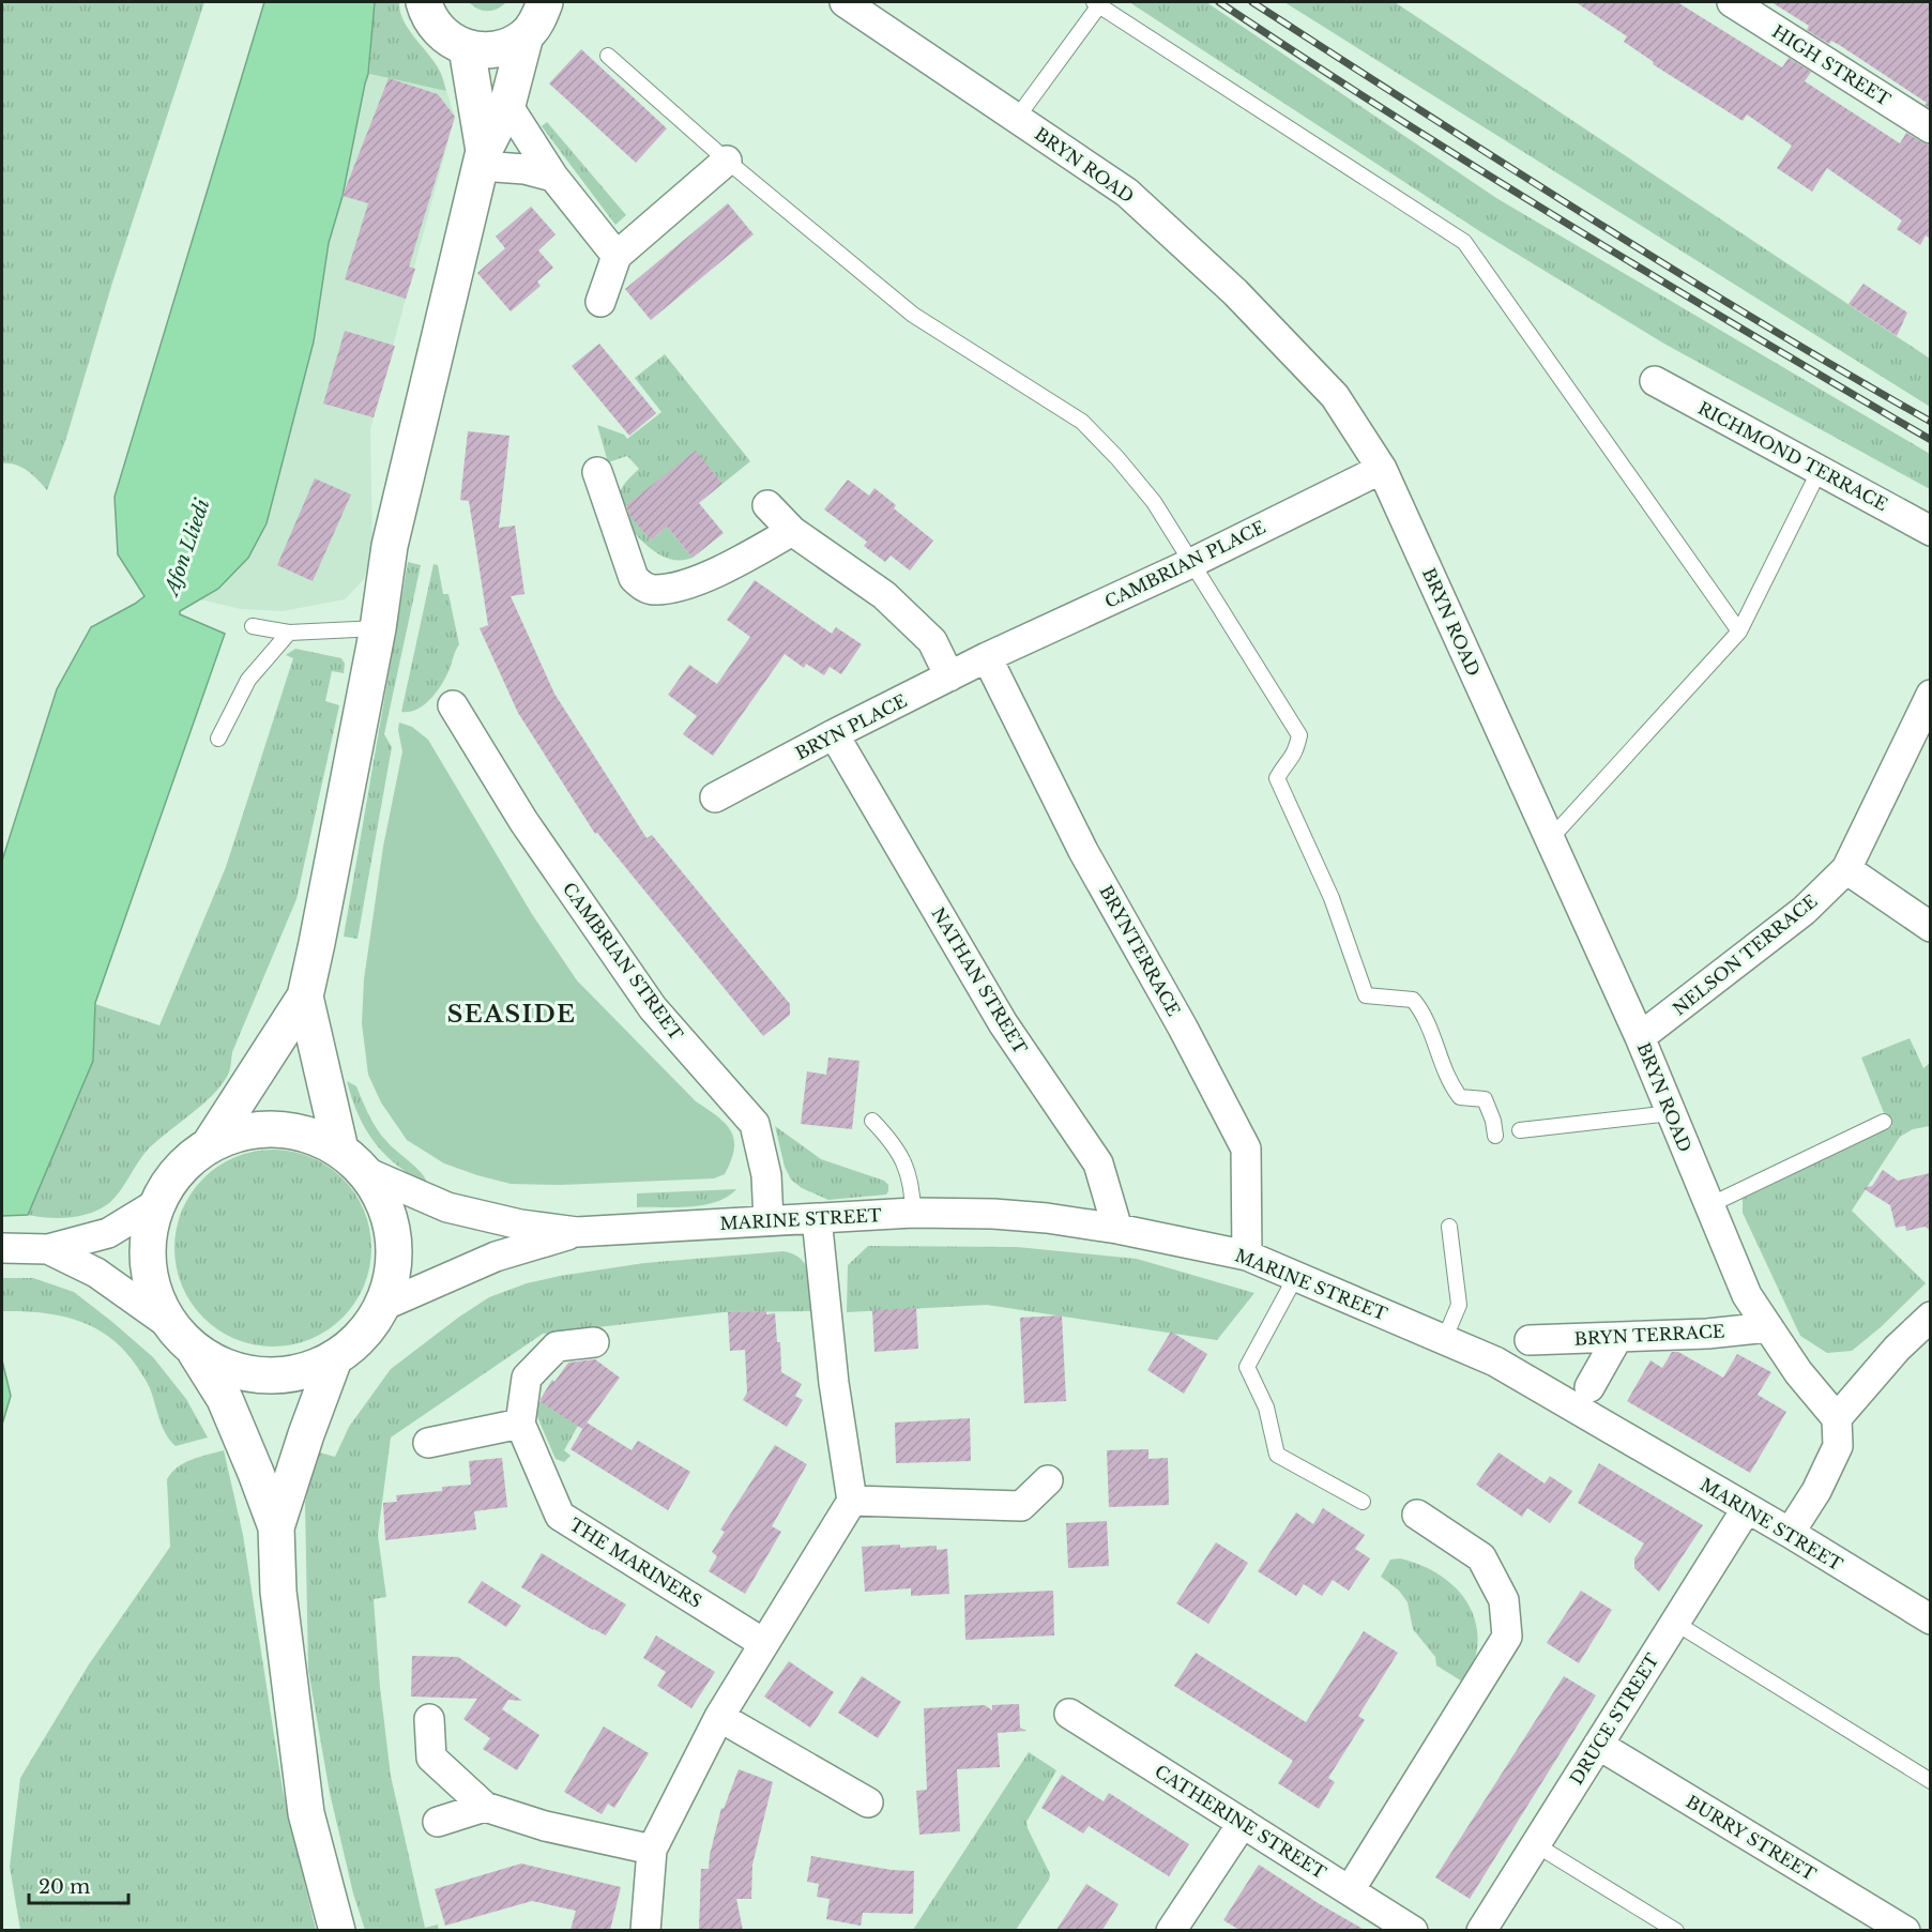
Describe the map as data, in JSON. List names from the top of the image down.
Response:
{
  "streets": {
    "street": [
      "HIGH STREET",
      "BRYN ROAD",
      "RICHMOND TERRACE",
      "CAMBRIAN PLACE",
      "BRYN PLACE",
      "BRYNTERRACE",
      "NELSON TERRACE",
      "CAMBRIAN STREET",
      "NATHAN STREET",
      "MARINE STREET",
      "BRYN TERRACE",
      "THE MARINERS",
      "DRUCE STREET",
      "CATHERINE STREET",
      "BURRY STREET"
    ]
  },
  "crossings": [
    ["BRYN ROAD", "CAMBRIAN PLACE"],
    ["BRYN ROAD", "NELSON TERRACE"],
    ["BRYN ROAD", "BRYN TERRACE"],
    ["CAMBRIAN PLACE", "BRYN PLACE"],
    ["CAMBRIAN PLACE", "BRYNTERRACE"],
    ["BRYN PLACE", "BRYNTERRACE"],
    ["BRYN PLACE", "NATHAN STREET"],
    ["BRYNTERRACE", "MARINE STREET"],
    ["CAMBRIAN STREET", "MARINE STREET"],
    ["NATHAN STREET", "MARINE STREET"],
    ["MARINE STREET", "DRUCE STREET"],
    ["DRUCE STREET", "BURRY STREET"]
  ],
  "districts": ["SEASIDE"],
  "water": ["Afon Lliedi"],
  "scale_bar": "20 m"
}
